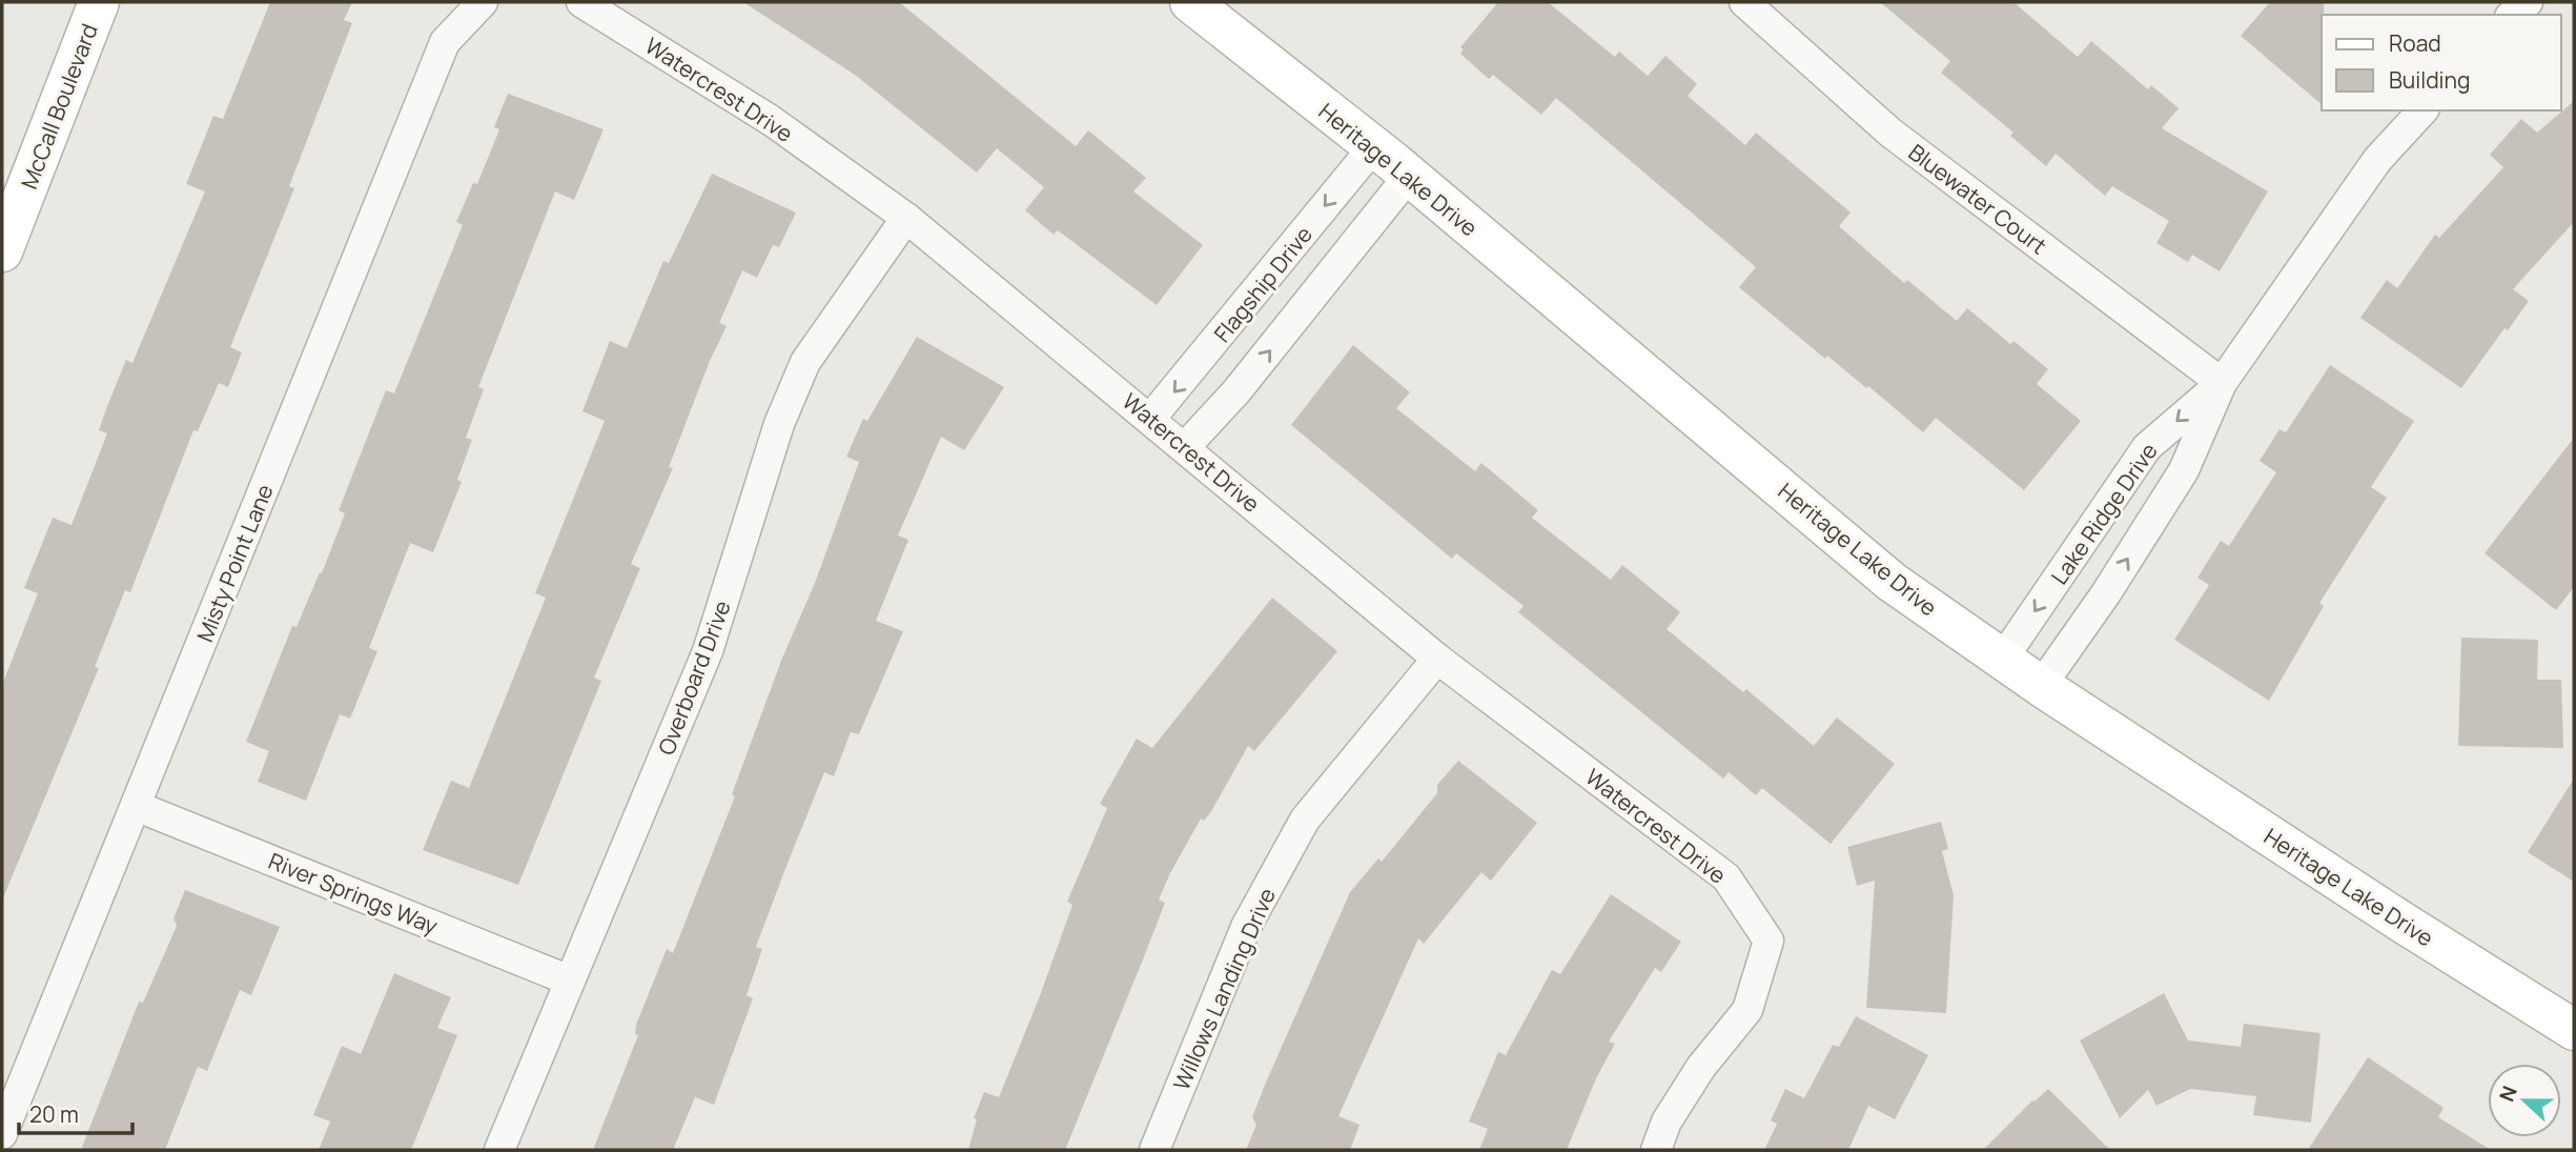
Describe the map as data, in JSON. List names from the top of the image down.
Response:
{
  "streets": {
    "street": [
      "Watercrest Drive",
      "McCall Boulevard",
      "Heritage Lake Drive",
      "Bluewater Court",
      "Flagship Drive",
      "Lake Ridge Drive",
      "Misty Point Lane",
      "Overboard Drive",
      "River Springs Way",
      "Willows Landing Drive"
    ]
  },
  "crossings": [
    ["Watercrest Drive", "Flagship Drive"],
    ["Watercrest Drive", "Overboard Drive"],
    ["Watercrest Drive", "Willows Landing Drive"],
    ["Heritage Lake Drive", "Flagship Drive"],
    ["Heritage Lake Drive", "Lake Ridge Drive"],
    ["Bluewater Court", "Lake Ridge Drive"],
    ["Misty Point Lane", "River Springs Way"],
    ["Overboard Drive", "River Springs Way"]
  ],
  "legend": ["Road", "Building"],
  "scale_bar": "20 m",
  "north": "left"
}
